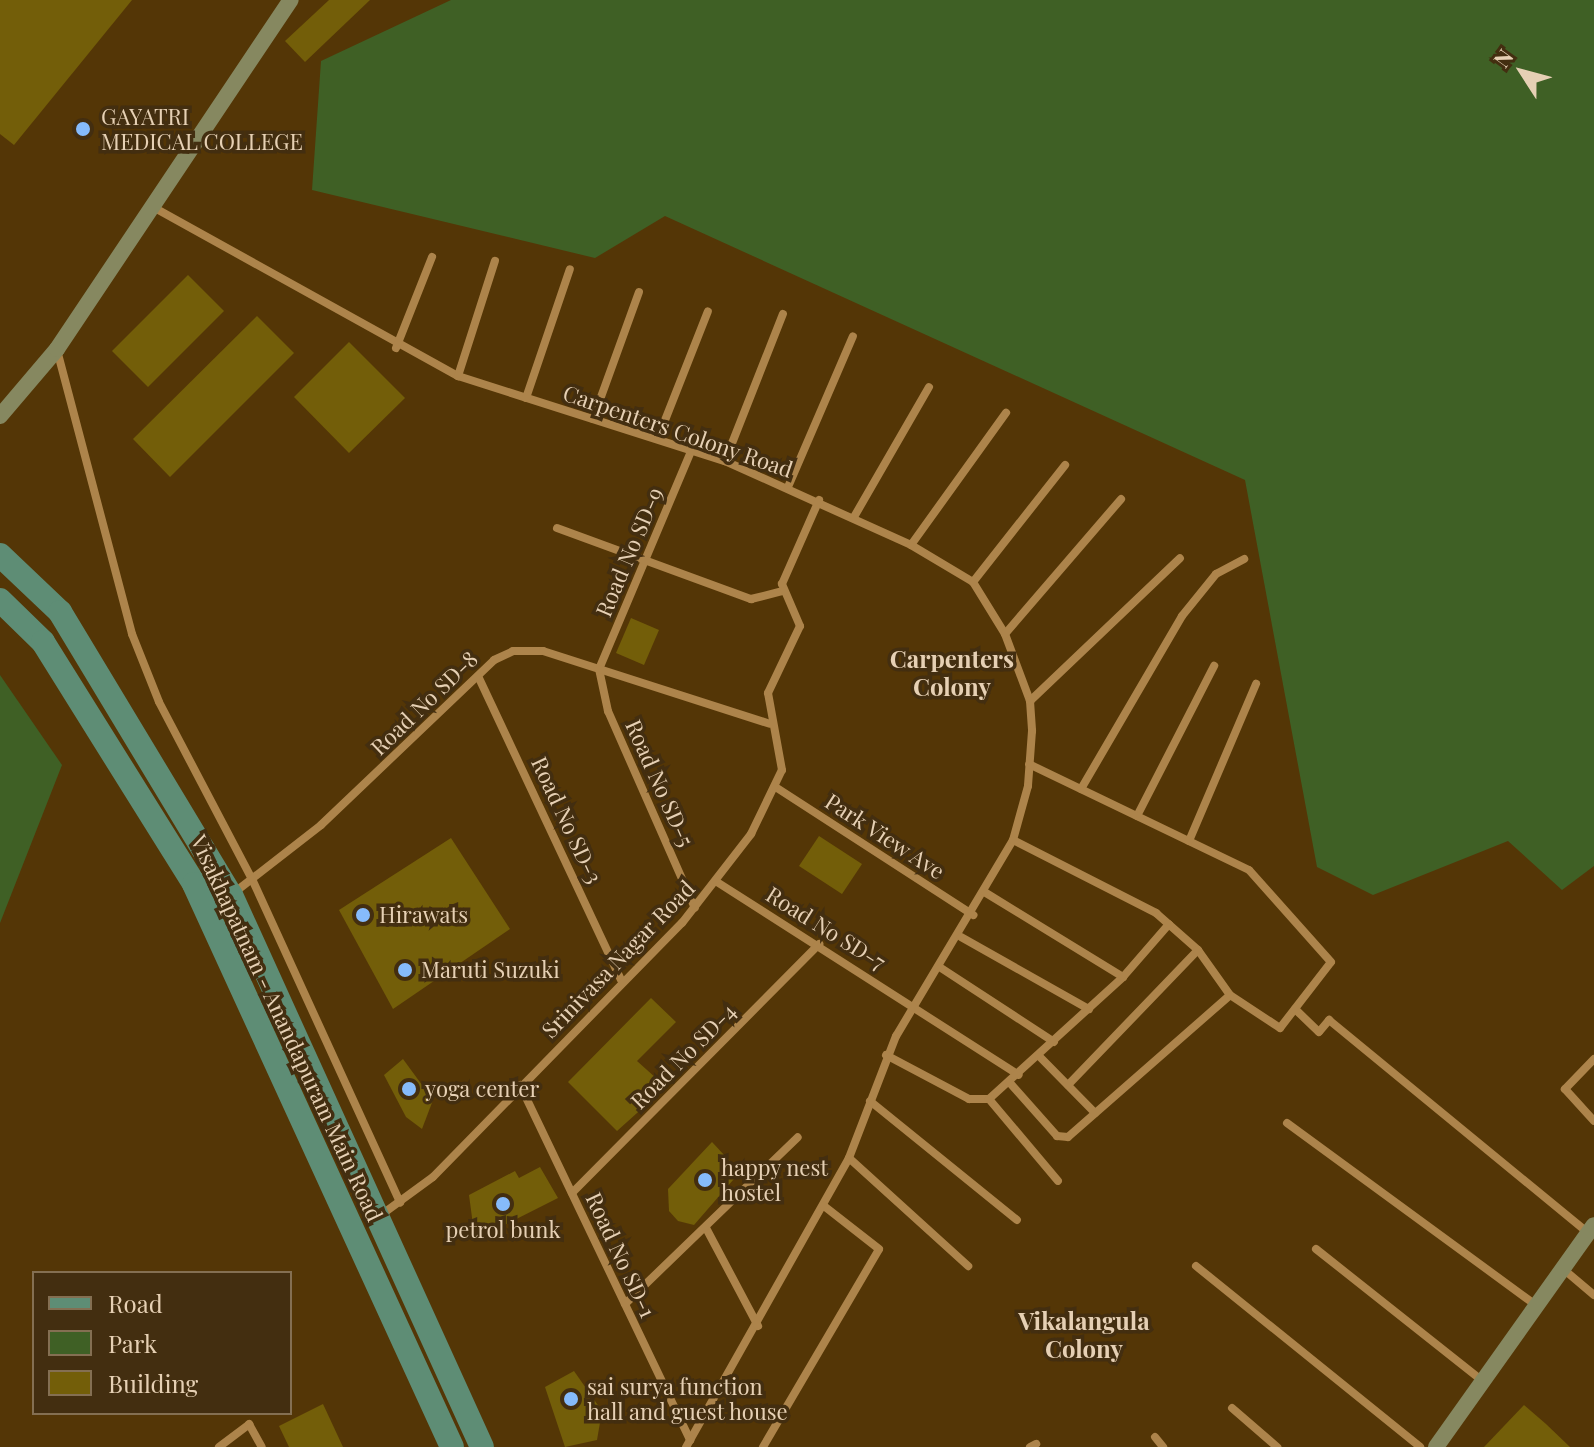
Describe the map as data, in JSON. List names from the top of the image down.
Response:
{
  "streets": {
    "main road": ["Visakhapatnam - Anandapuram Main Road"],
    "street": [
      "Carpenters Colony Road",
      "Road No SD-9",
      "Road No SD-8",
      "Road No SD-5",
      "Road No SD-3",
      "Park View Ave",
      "Road No SD-7",
      "Srinivasa Nagar Road",
      "Road No SD-4",
      "Road No SD-1"
    ]
  },
  "crossings": [
    ["Carpenters Colony Road", "Road No SD-9"],
    ["Carpenters Colony Road", "Park View Ave"],
    ["Carpenters Colony Road", "Road No SD-7"],
    ["Carpenters Colony Road", "Road No SD-1"],
    ["Road No SD-9", "Road No SD-8"],
    ["Road No SD-9", "Road No SD-5"],
    ["Road No SD-8", "Road No SD-5"],
    ["Road No SD-8", "Road No SD-3"],
    ["Road No SD-8", "Visakhapatnam - Anandapuram Main Road"],
    ["Road No SD-5", "Srinivasa Nagar Road"],
    ["Road No SD-3", "Srinivasa Nagar Road"],
    ["Park View Ave", "Srinivasa Nagar Road"],
    ["Road No SD-7", "Srinivasa Nagar Road"],
    ["Road No SD-7", "Road No SD-4"],
    ["Srinivasa Nagar Road", "Visakhapatnam - Anandapuram Main Road"],
    ["Srinivasa Nagar Road", "Road No SD-1"],
    ["Road No SD-4", "Road No SD-1"]
  ],
  "districts": ["Carpenters Colony", "Vikalangula Colony"],
  "places": [
    "GAYATRI MEDICAL COLLEGE",
    "Hirawats",
    "Maruti Suzuki",
    "yoga center",
    "happy nest hostel",
    "petrol bunk",
    "sai surya function hall and guest house"
  ],
  "legend": ["Road", "Park", "Building"],
  "north": "top left"
}
